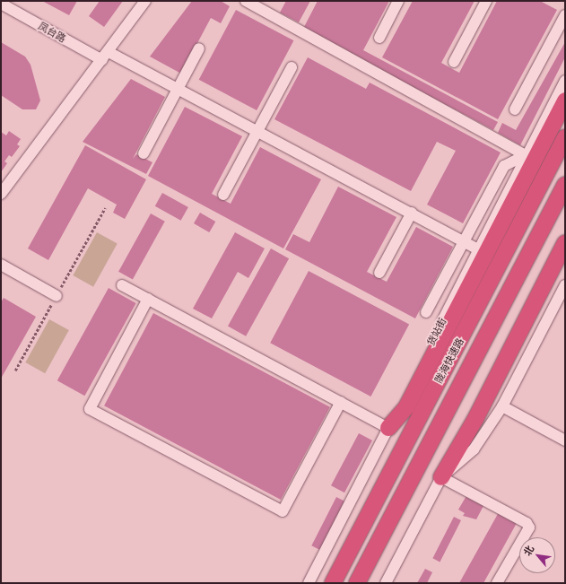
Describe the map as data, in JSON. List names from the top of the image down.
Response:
{
  "streets": {
    "highway": ["陇海快速路"],
    "street": ["凤台路", "货站街"]
  },
  "crossings": [
    ["凤台路", "货站街"]
  ],
  "north": "top left"
}
